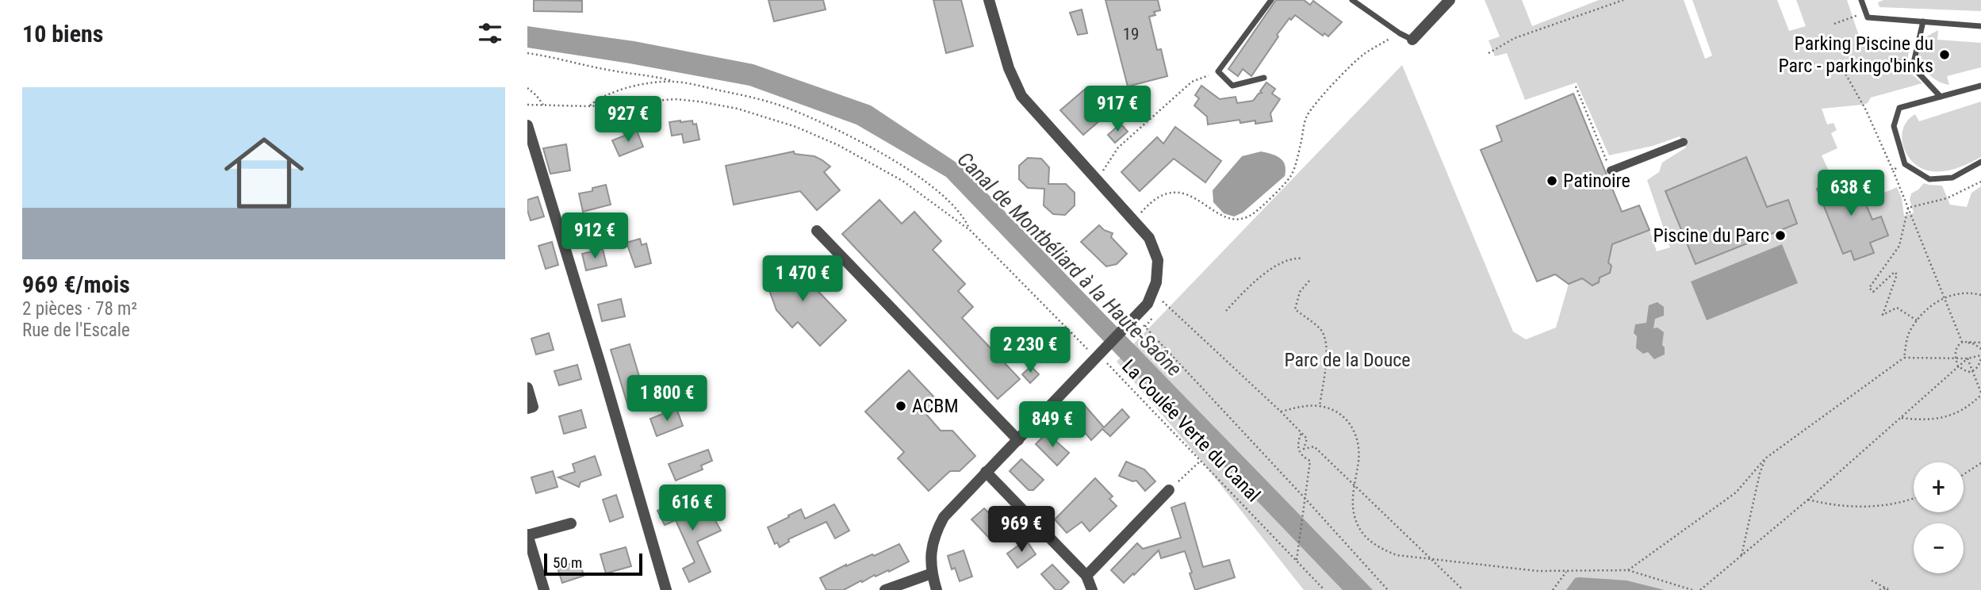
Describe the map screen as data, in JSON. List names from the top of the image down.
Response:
{
  "streets": {
    "path": ["La Coulée Verte du Canal"]
  },
  "water": ["Canal de Montbéliard à la Haute-Saône"],
  "parks": ["Parc de la Douce"],
  "places": [
    "Parking Piscine du Parc - parkingo'binks",
    "Patinoire",
    "Piscine du Parc",
    "ACBM"
  ],
  "house_numbers": ["19"],
  "scale_bar": "50 m",
  "page": {
    "heading": "10 biens",
    "list": [
      {
        "name": "969 €/mois",
        "note": "2 pièces · 78 m² · Rue de l'Escale"
      }
    ],
    "price": [
      "917 €",
      "927 €",
      "638 €",
      "912 €",
      "1 470 €",
      "2 230 €",
      "1 800 €",
      "849 €",
      "616 €",
      "969 €"
    ],
    "map_buttons": ["+", "−"],
    "scale": "50 m"
  }
}
